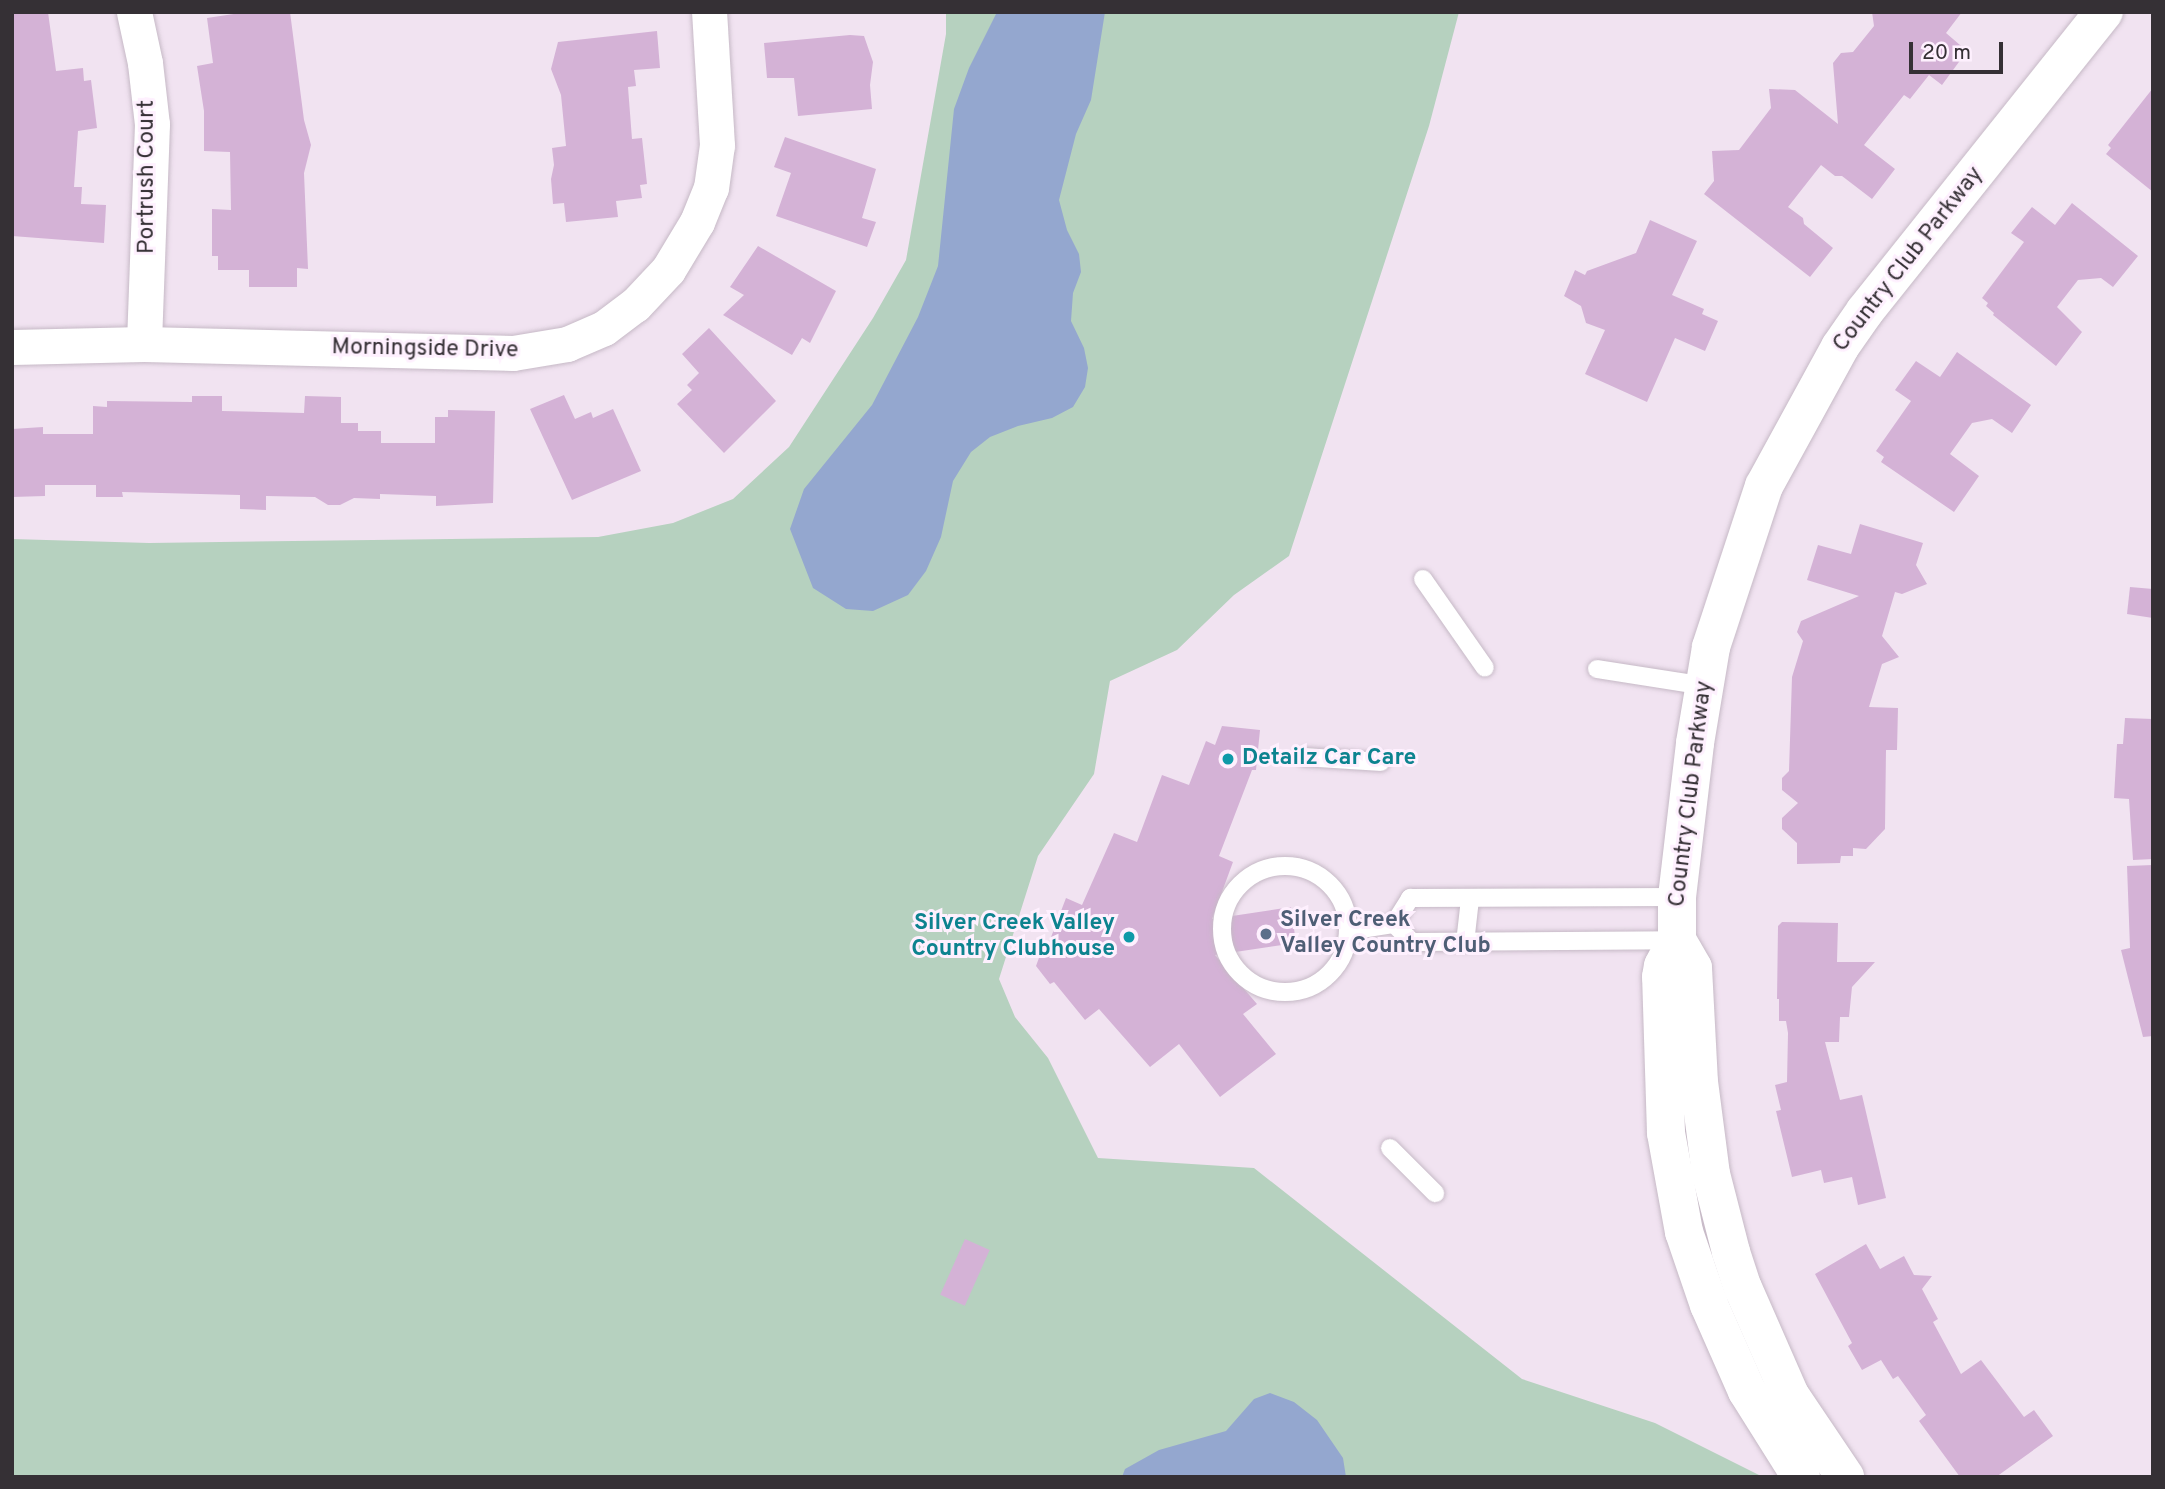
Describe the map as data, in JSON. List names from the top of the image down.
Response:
{
  "streets": {
    "street": ["Portrush Court", "Country Club Parkway", "Morningside Drive"]
  },
  "crossings": [
    ["Portrush Court", "Morningside Drive"]
  ],
  "places": ["Detailz Car Care", "Silver Creek Valley Country Club", "Silver Creek Valley Country Clubhouse"],
  "scale_bar": "20 m"
}
